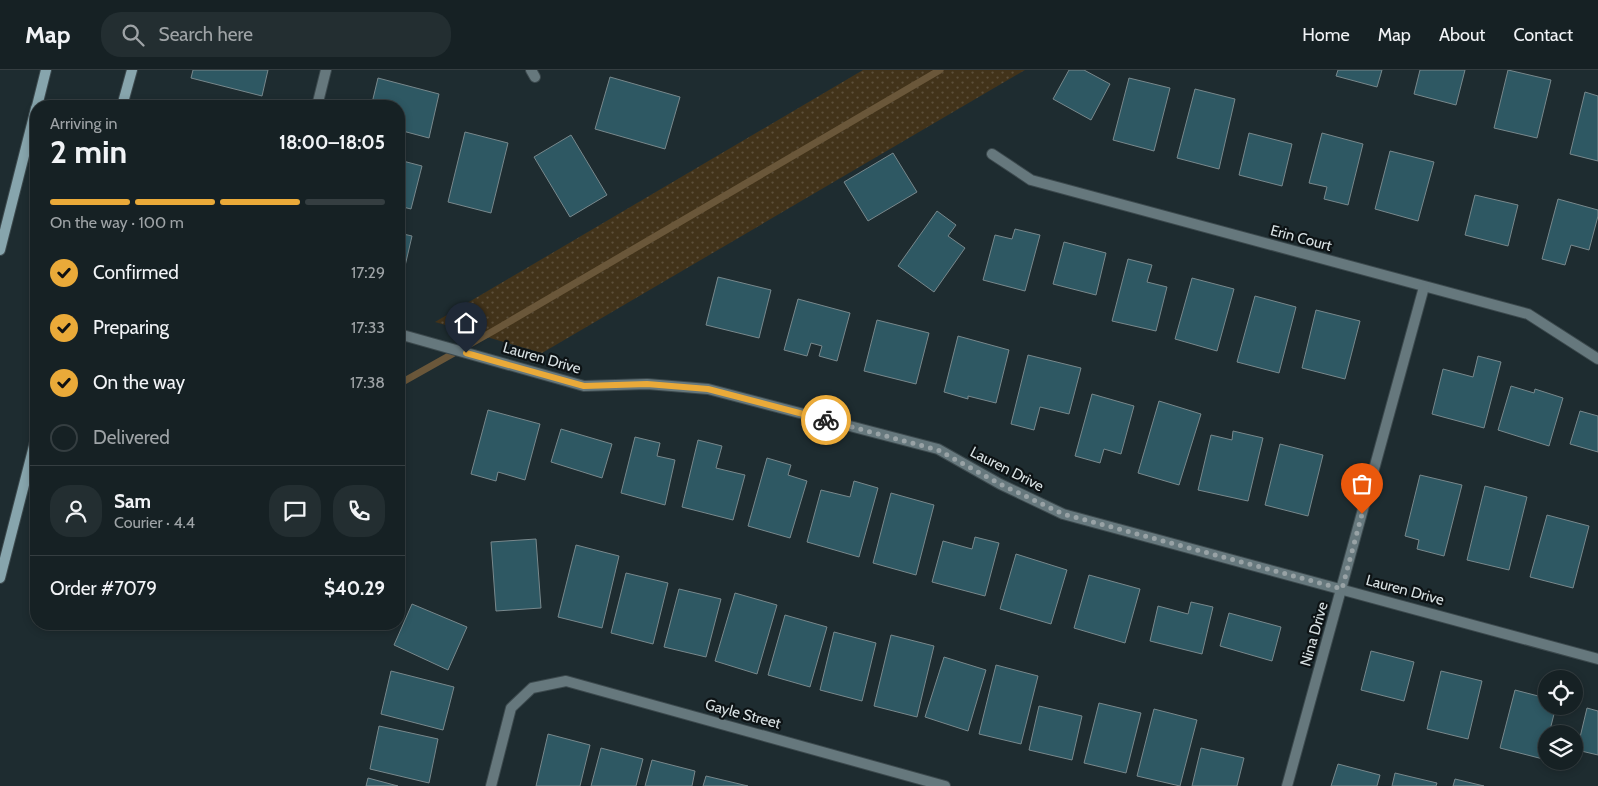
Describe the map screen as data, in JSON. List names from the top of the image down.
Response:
{
  "streets": {
    "street": [
      "Erin Court",
      "Lauren Drive",
      "Nina Drive",
      "Gayle Street"
    ]
  },
  "crossings": [
    ["Erin Court", "Nina Drive"],
    ["Lauren Drive", "Nina Drive"]
  ],
  "page": {
    "header": "Map",
    "search": "Search here",
    "nav": [
      "Home",
      "Map",
      "About",
      "Contact"
    ],
    "heading": ["2 min", "Arriving in", "18:00–18:05"],
    "panel": [
      "Sam",
      "Courier · 4.4",
      "Order #7079",
      "$40.29"
    ],
    "bar": "On the way · 100 m",
    "list": [
      ["Confirmed", "17:29"],
      ["Preparing", "17:33"],
      ["On the way", "17:38"],
      "Delivered"
    ]
  }
}
